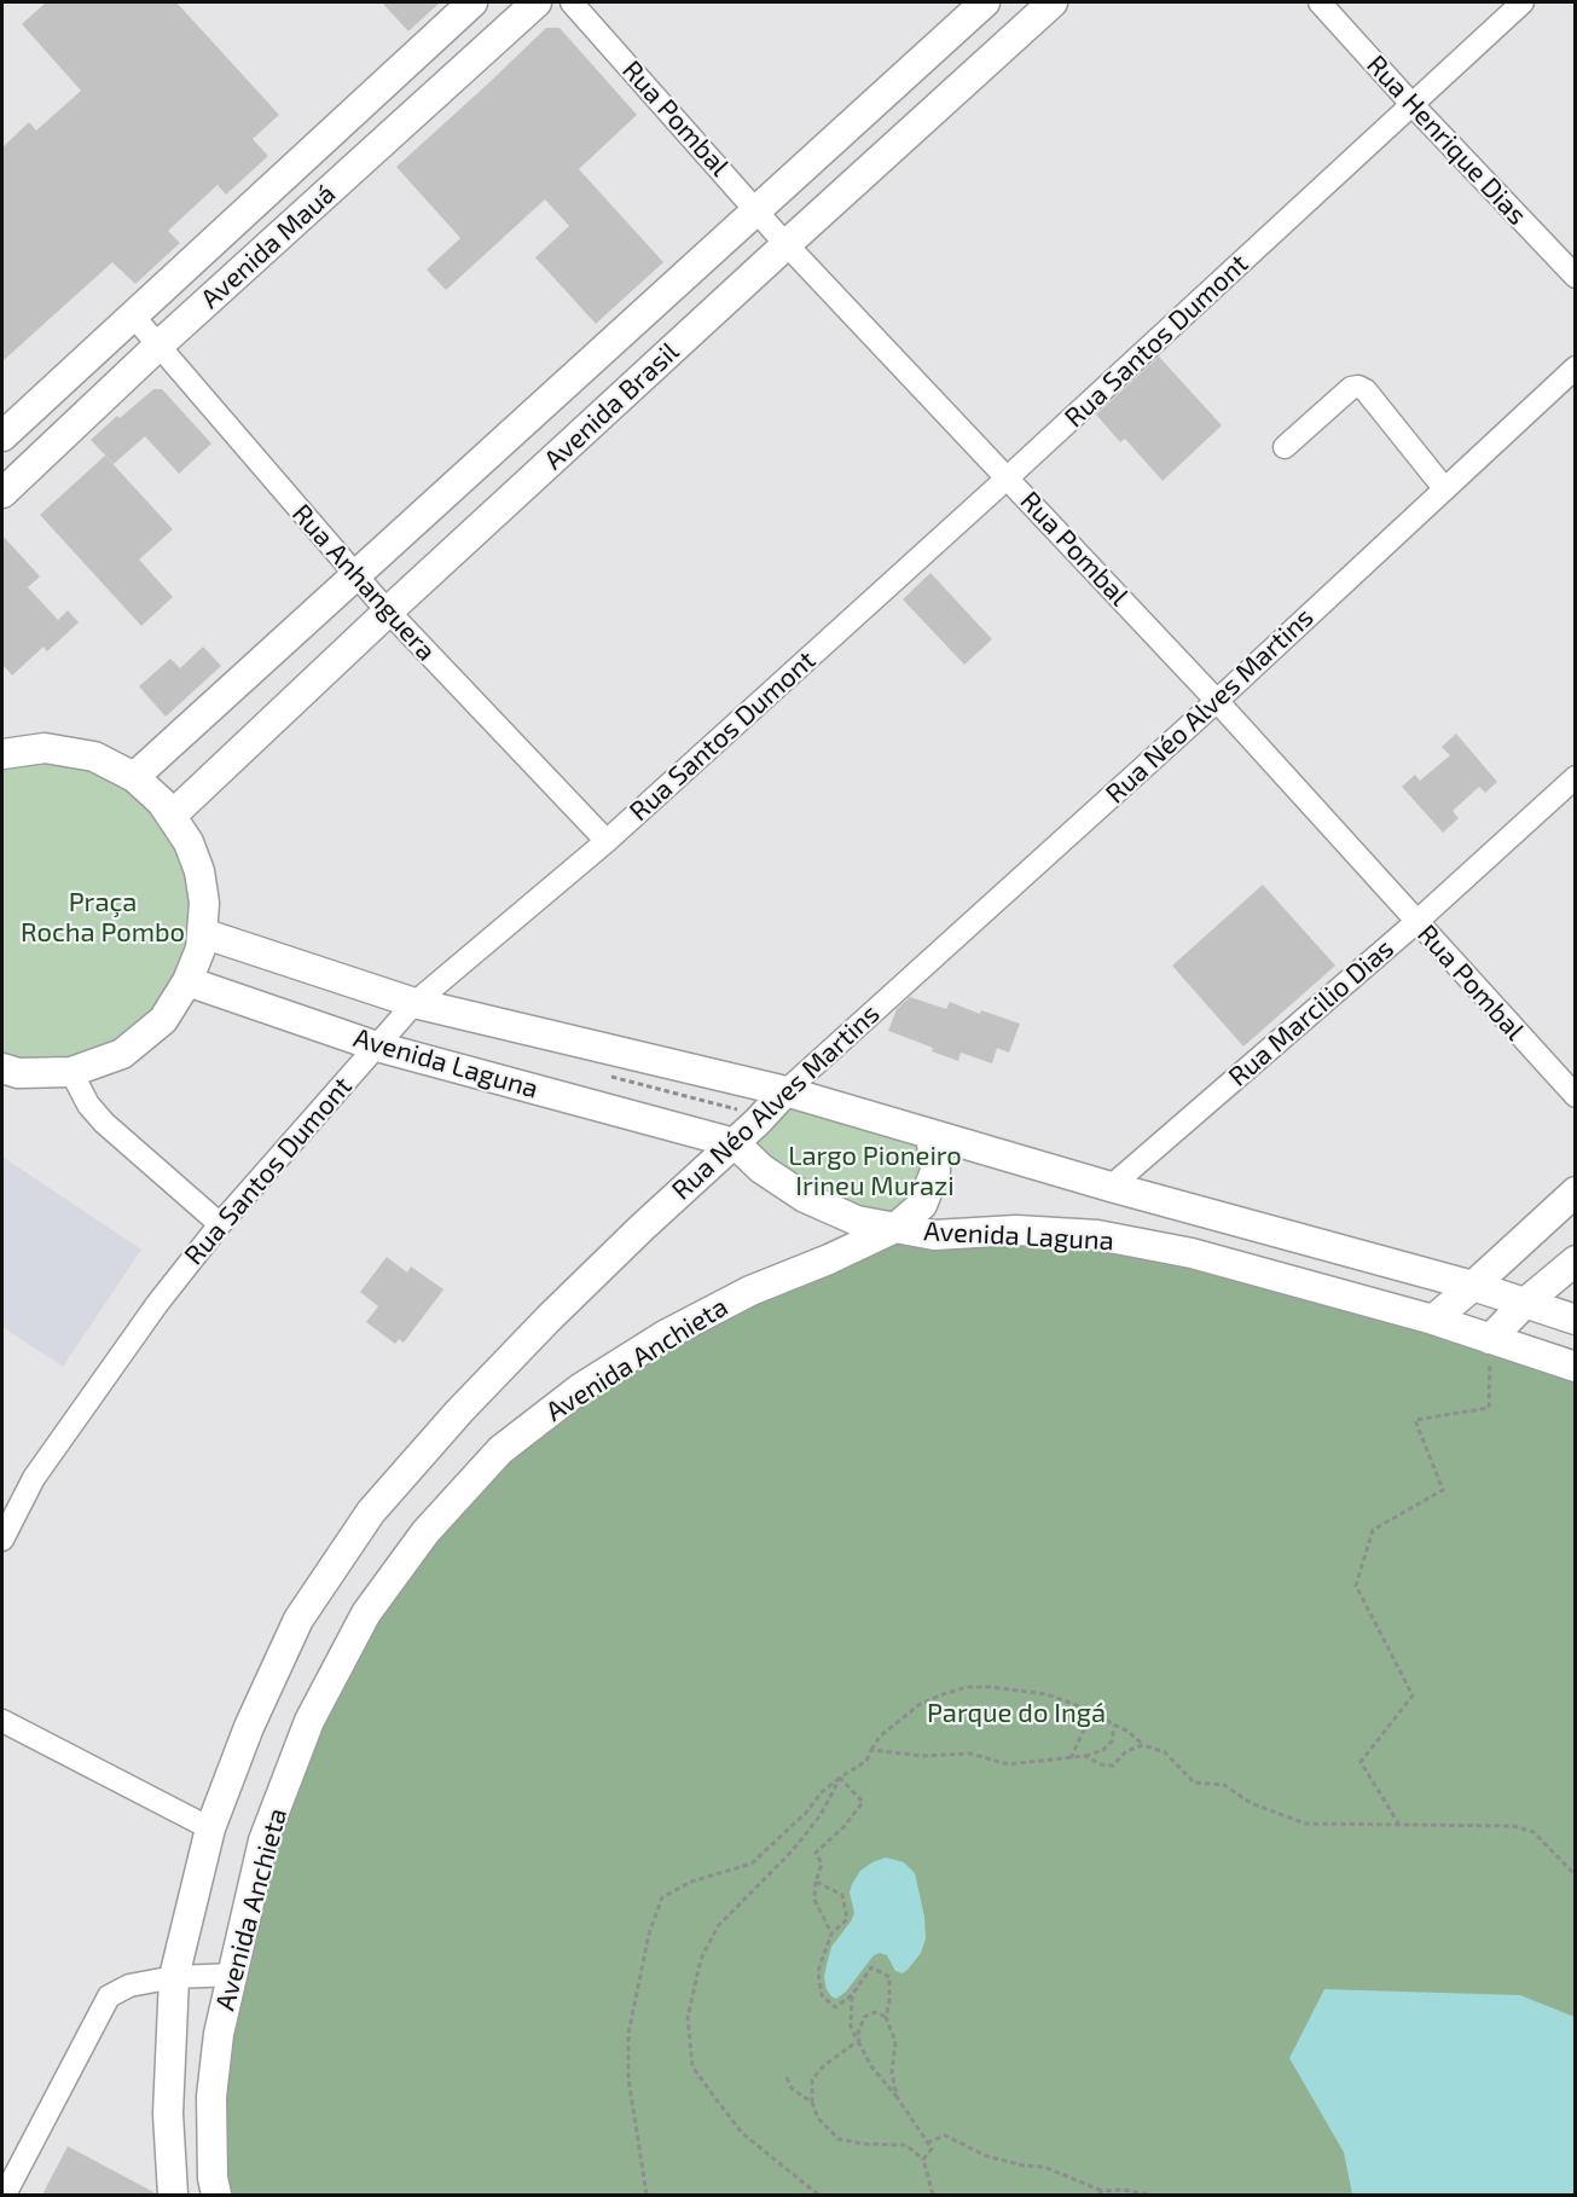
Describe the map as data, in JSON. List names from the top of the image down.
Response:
{
  "streets": {
    "main road": [
      "Avenida Mauá",
      "Avenida Brasil",
      "Rua Néo Alves Martins",
      "Avenida Laguna",
      "Avenida Anchieta"
    ],
    "street": [
      "Rua Pombal",
      "Rua Henrique Dias",
      "Rua Santos Dumont",
      "Rua Anhanguera",
      "Rua Marcilio Dias"
    ]
  },
  "crossings": [
    ["Rua Pombal", "Rua Santos Dumont"],
    ["Rua Pombal", "Avenida Brasil"],
    ["Rua Pombal", "Rua Néo Alves Martins"],
    ["Rua Pombal", "Rua Marcilio Dias"],
    ["Rua Henrique Dias", "Rua Santos Dumont"],
    ["Avenida Mauá", "Rua Anhanguera"],
    ["Rua Santos Dumont", "Rua Anhanguera"],
    ["Rua Santos Dumont", "Avenida Laguna"],
    ["Avenida Brasil", "Rua Anhanguera"],
    ["Rua Néo Alves Martins", "Avenida Laguna"],
    ["Rua Néo Alves Martins", "Avenida Anchieta"],
    ["Rua Marcilio Dias", "Avenida Laguna"],
    ["Avenida Laguna", "Avenida Anchieta"]
  ],
  "parks": ["Praça Rocha Pombo", "Largo Pioneiro Irineu Murazi", "Parque do Ingá"]
}
